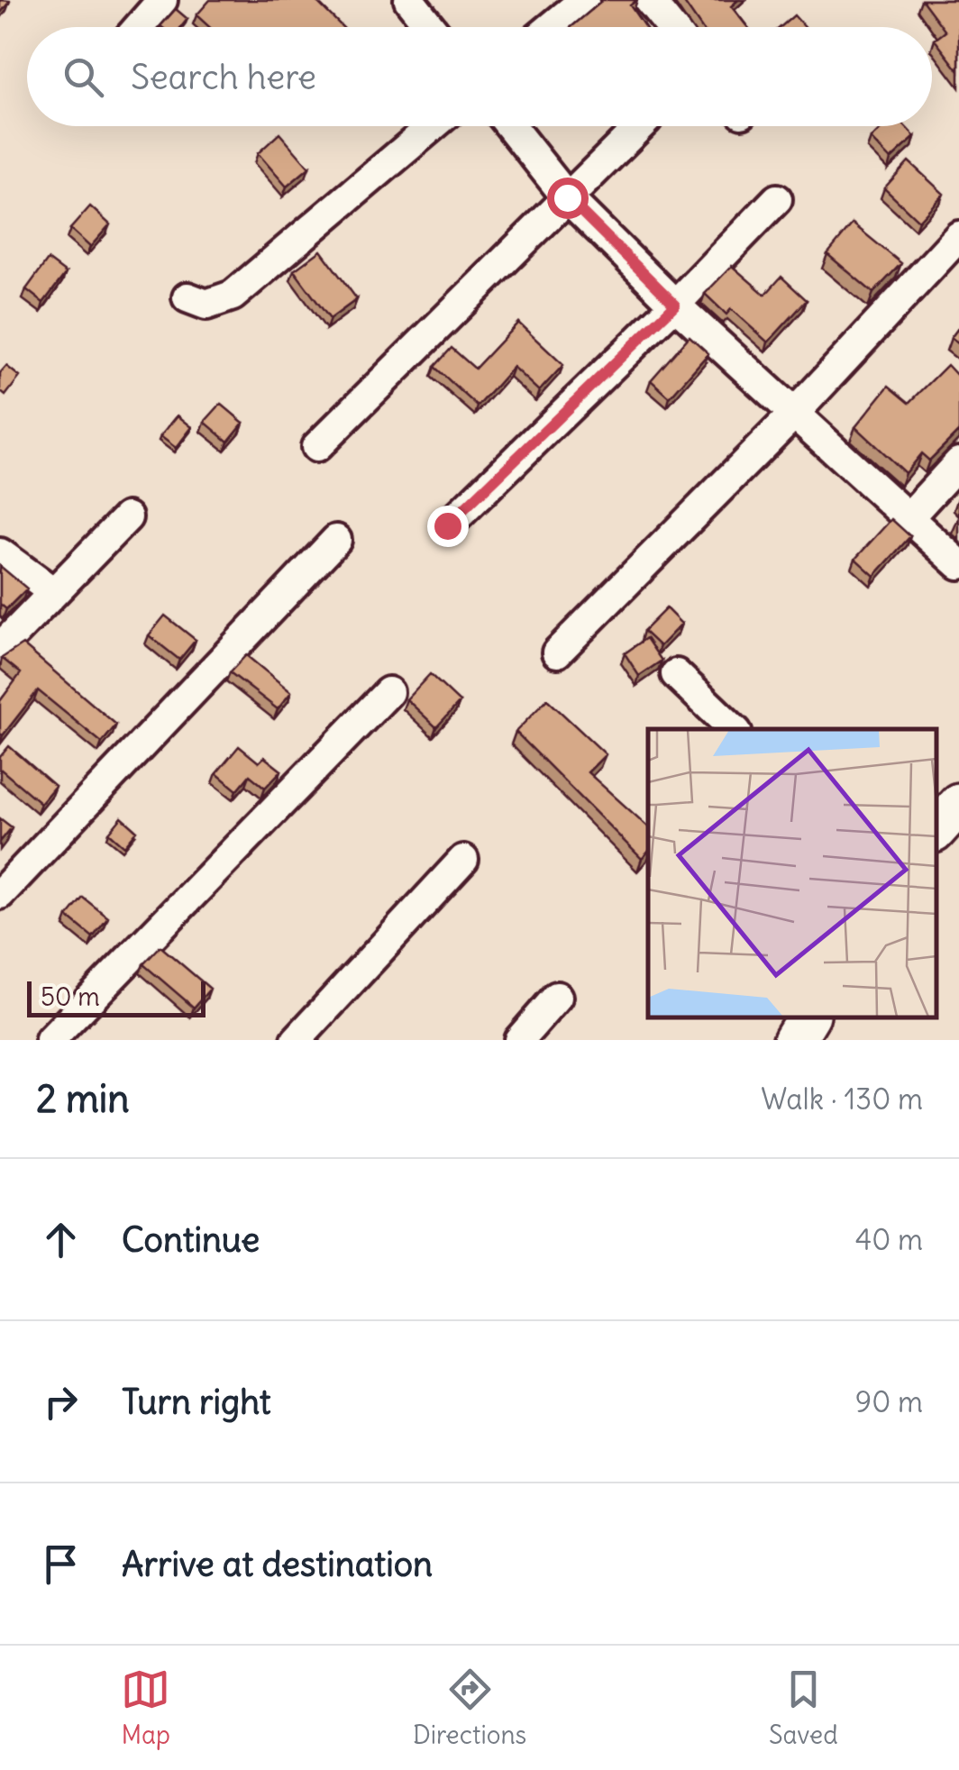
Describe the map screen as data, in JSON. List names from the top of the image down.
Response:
{
  "scale_bar": "50 m",
  "page": {
    "search": "Search here",
    "scale": "50 m",
    "heading": ["2 min", "Walk · 130 m"],
    "list": [
      ["Continue", "40 m"],
      ["Turn right", "90 m"],
      "Arrive at destination"
    ],
    "nav": ["Map", "Directions", "Saved"]
  }
}
